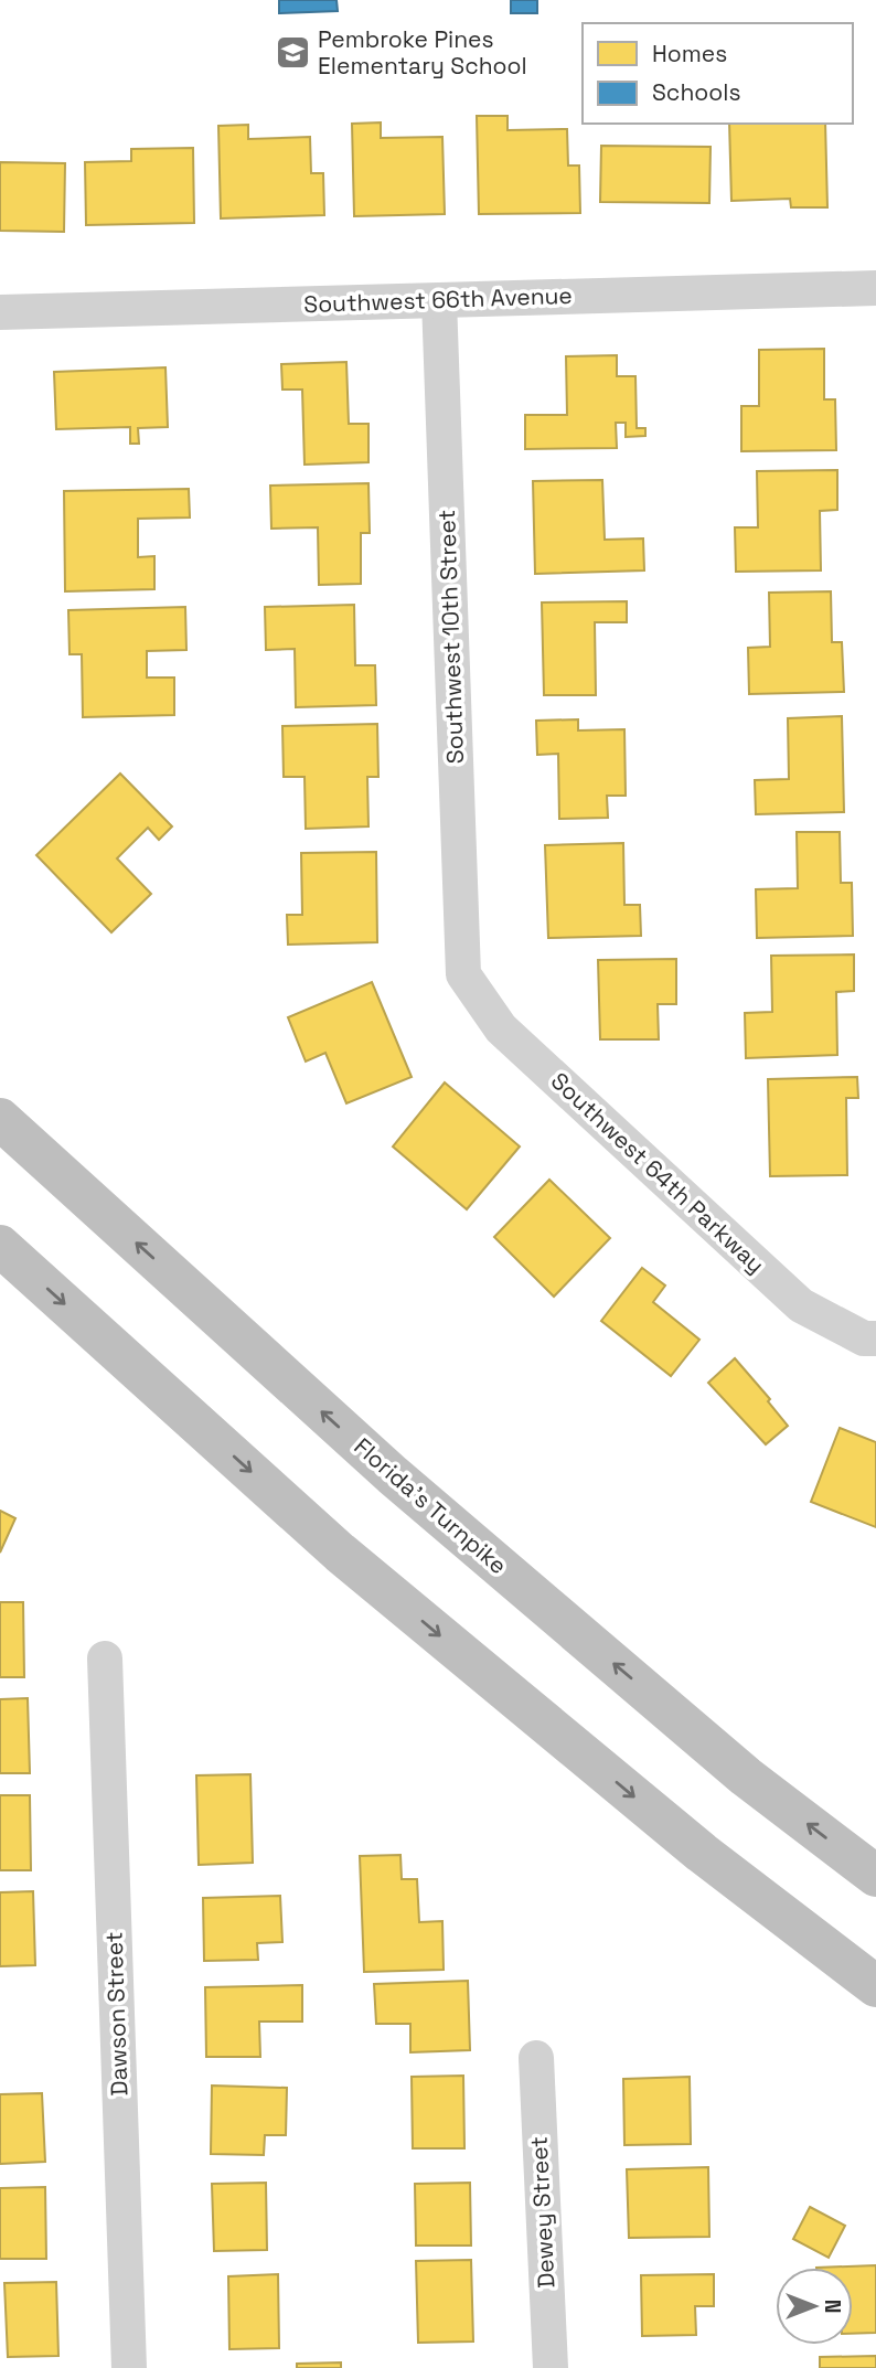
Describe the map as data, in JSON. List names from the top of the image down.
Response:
{
  "streets": {
    "highway": ["Florida's Turnpike"],
    "street": [
      "Southwest 66th Avenue",
      "Southwest 10th Street",
      "Southwest 64th Parkway",
      "Dawson Street",
      "Dewey Street"
    ]
  },
  "crossings": [
    ["Southwest 66th Avenue", "Southwest 10th Street"],
    ["Southwest 10th Street", "Southwest 64th Parkway"]
  ],
  "places": {
    "school or university": ["Pembroke Pines Elementary School"]
  },
  "legend": ["Homes", "Schools"],
  "north": "right"
}
